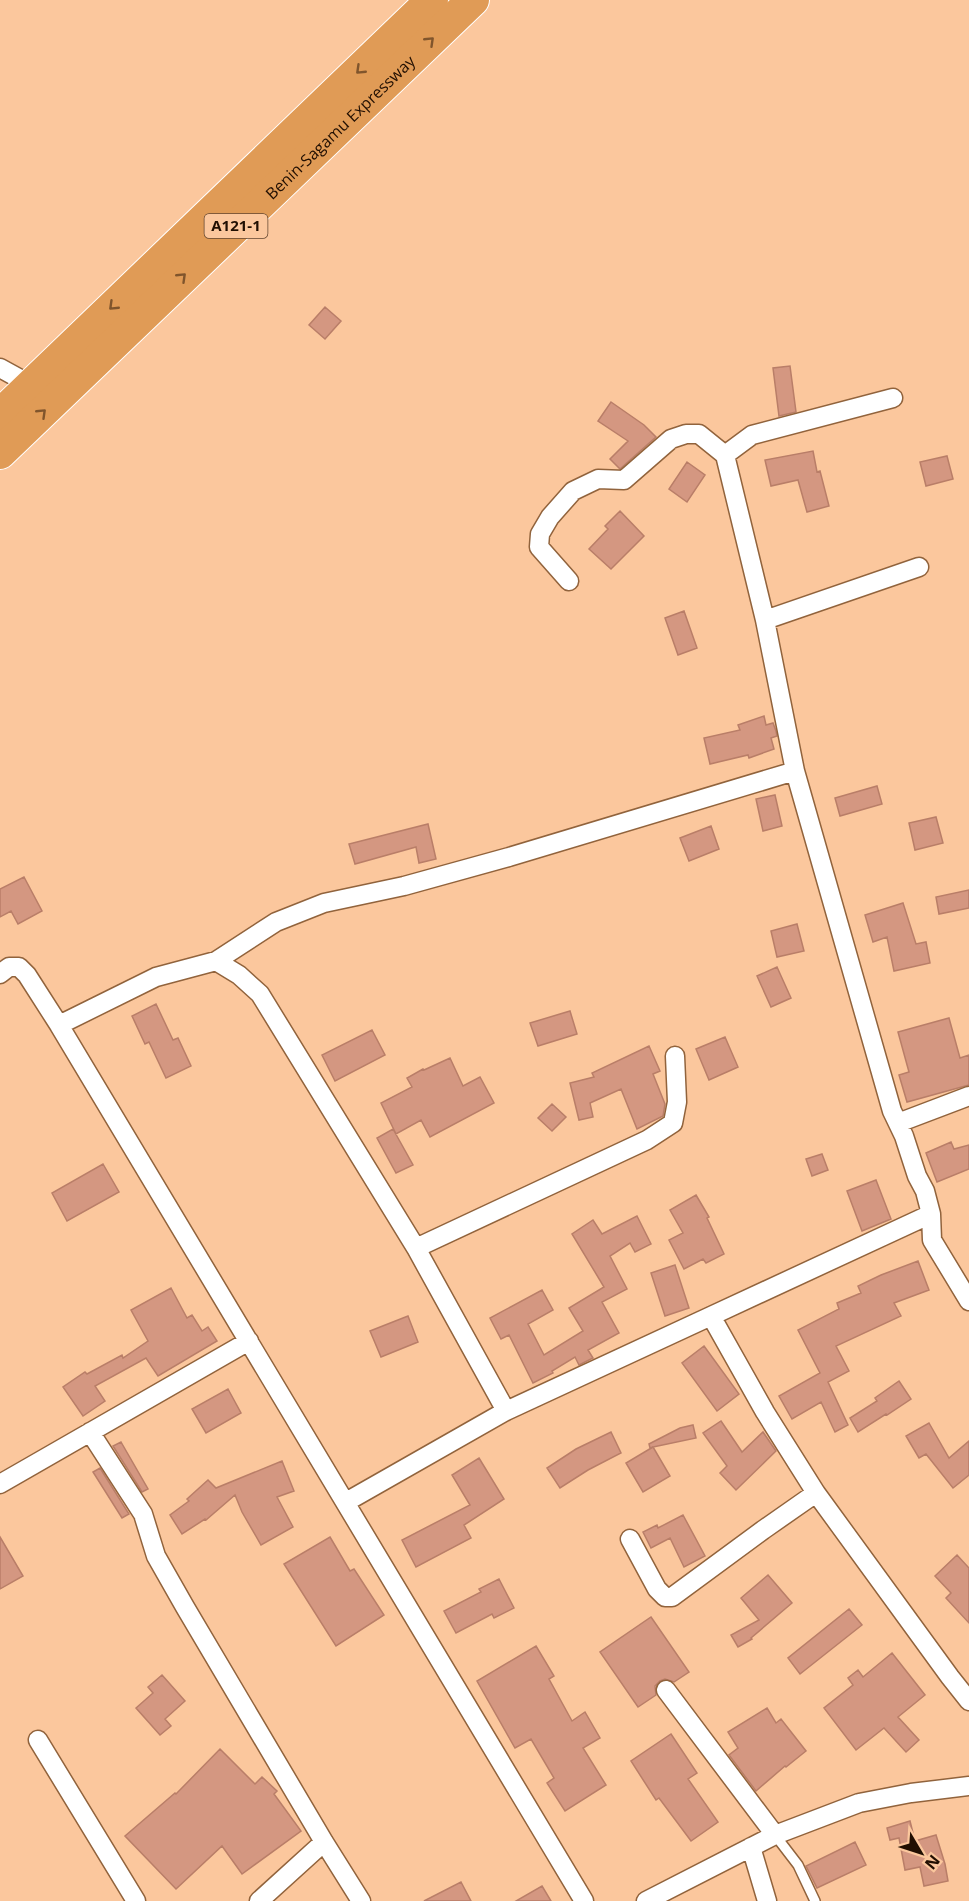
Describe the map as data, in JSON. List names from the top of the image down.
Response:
{
  "streets": {
    "highway": ["Benin-Sagamu Expressway", "A121-1"]
  },
  "north": "bottom right"
}
